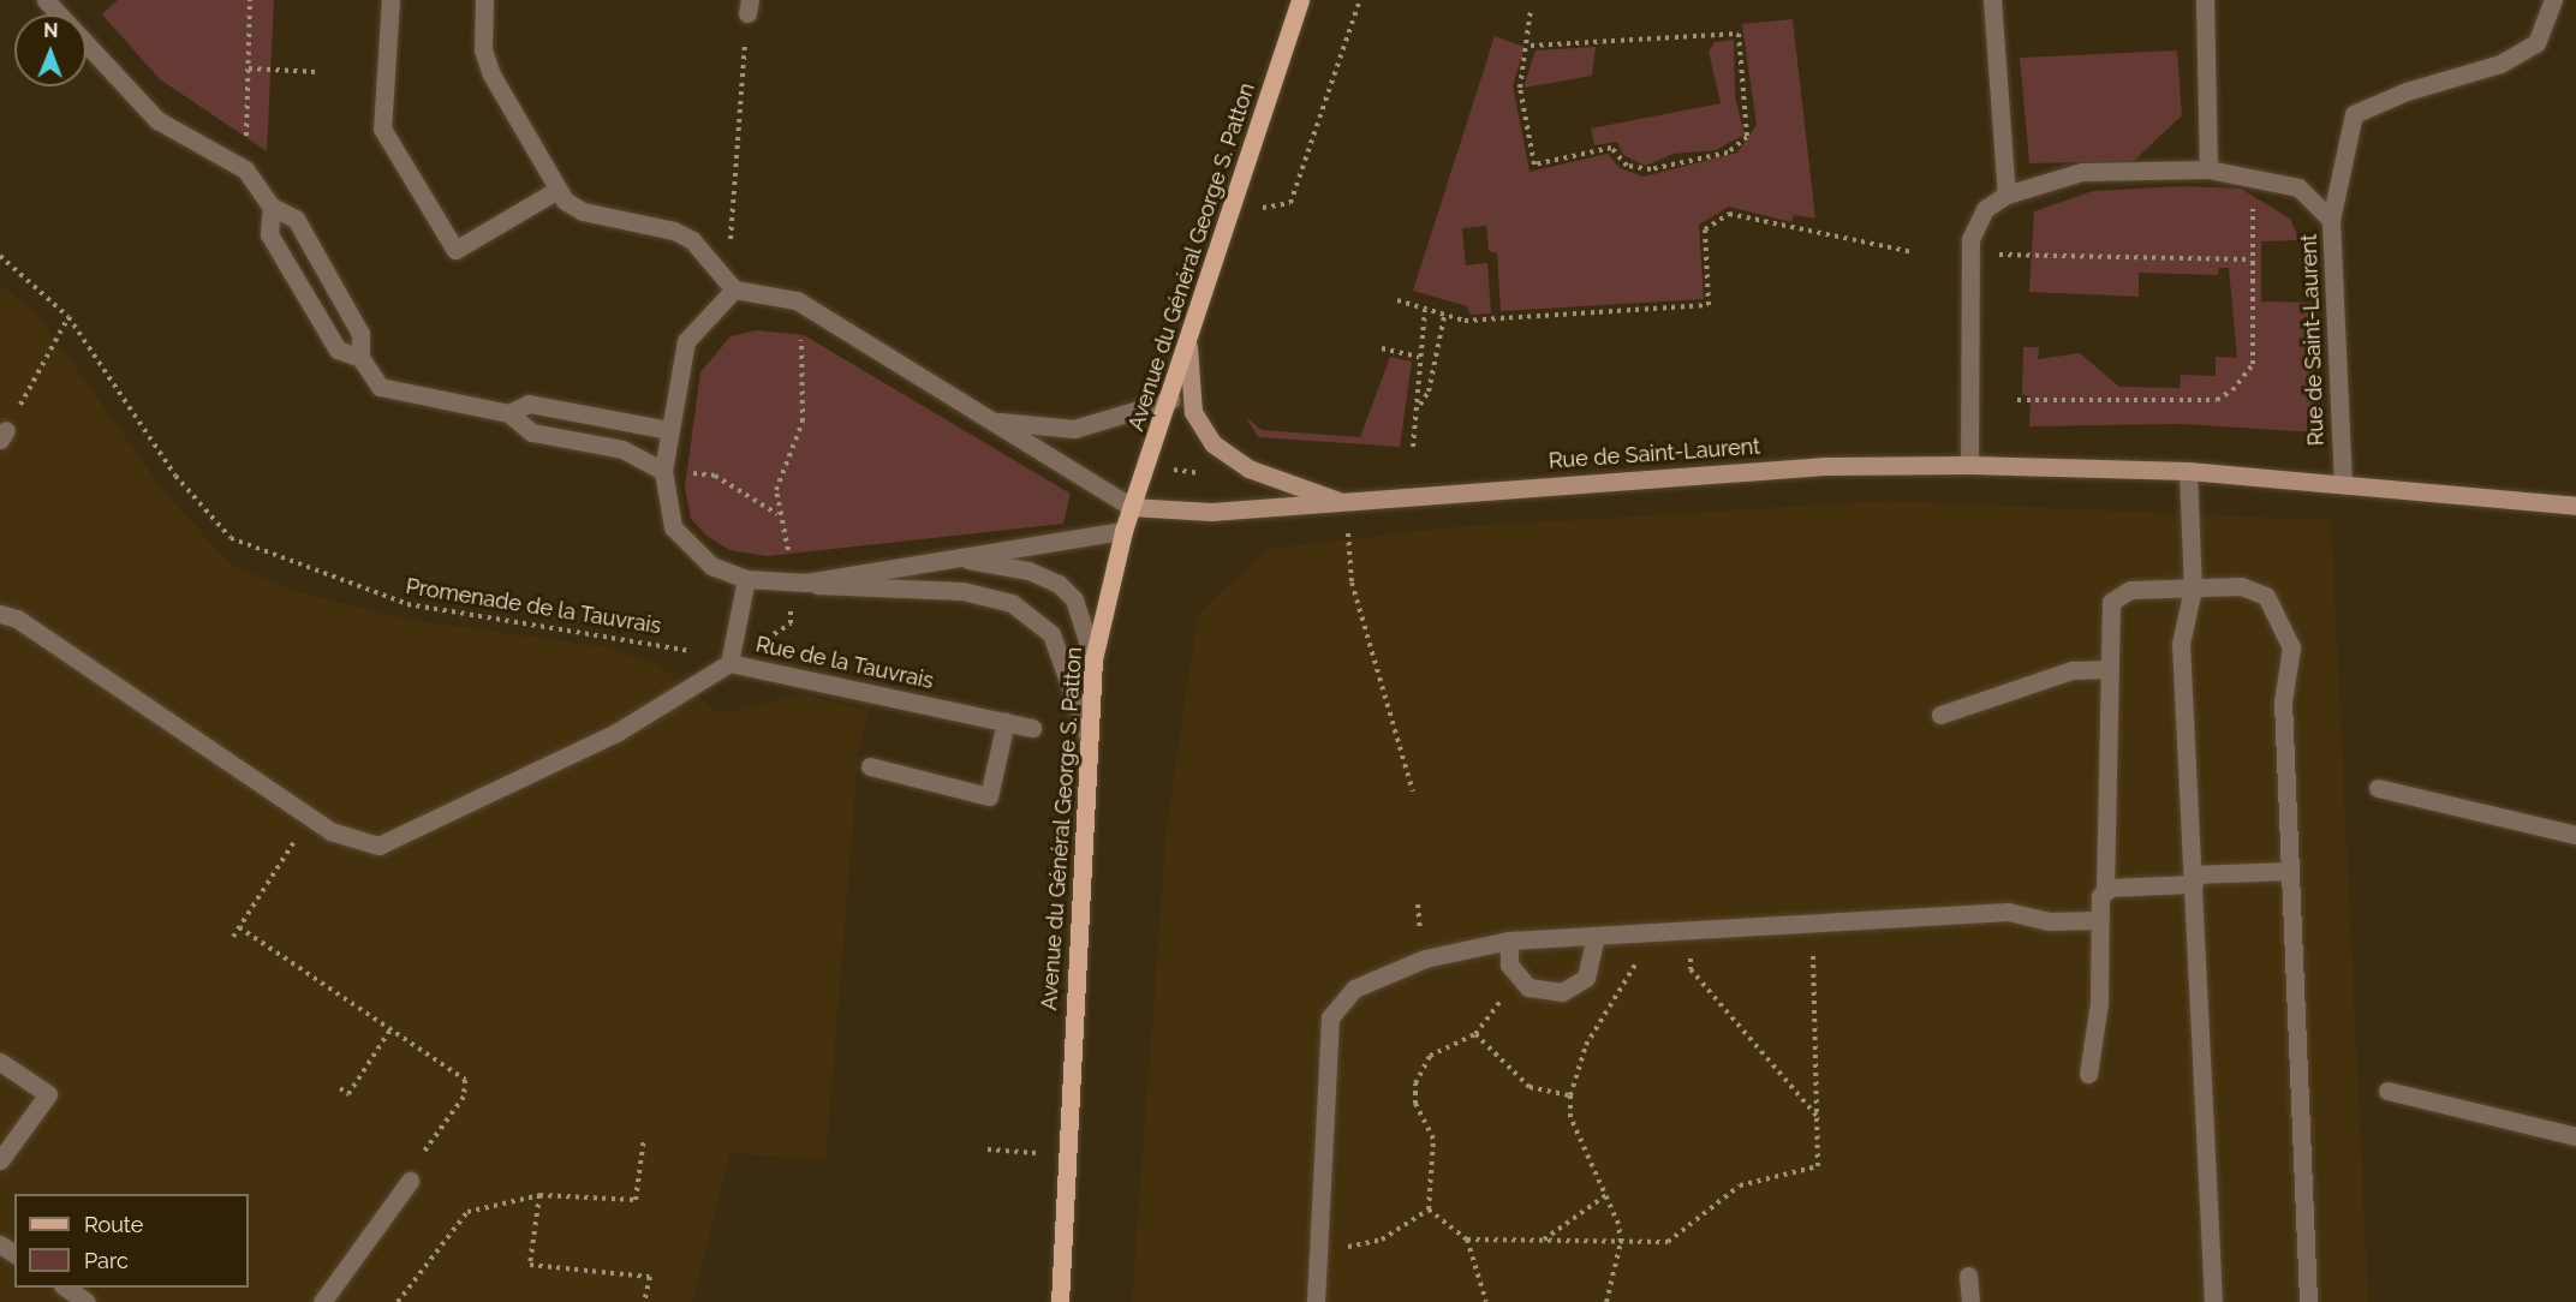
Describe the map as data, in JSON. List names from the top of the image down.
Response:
{
  "streets": {
    "main road": ["Avenue du Général George S. Patton"],
    "street": ["Rue de Saint-Laurent", "Rue de la Tauvrais"],
    "path": ["Promenade de la Tauvrais"]
  },
  "crossings": [
    ["Avenue du Général George S. Patton", "Rue de Saint-Laurent"],
    ["Promenade de la Tauvrais", "Rue de la Tauvrais"]
  ],
  "legend": ["Route", "Parc"],
  "north": "top"
}
